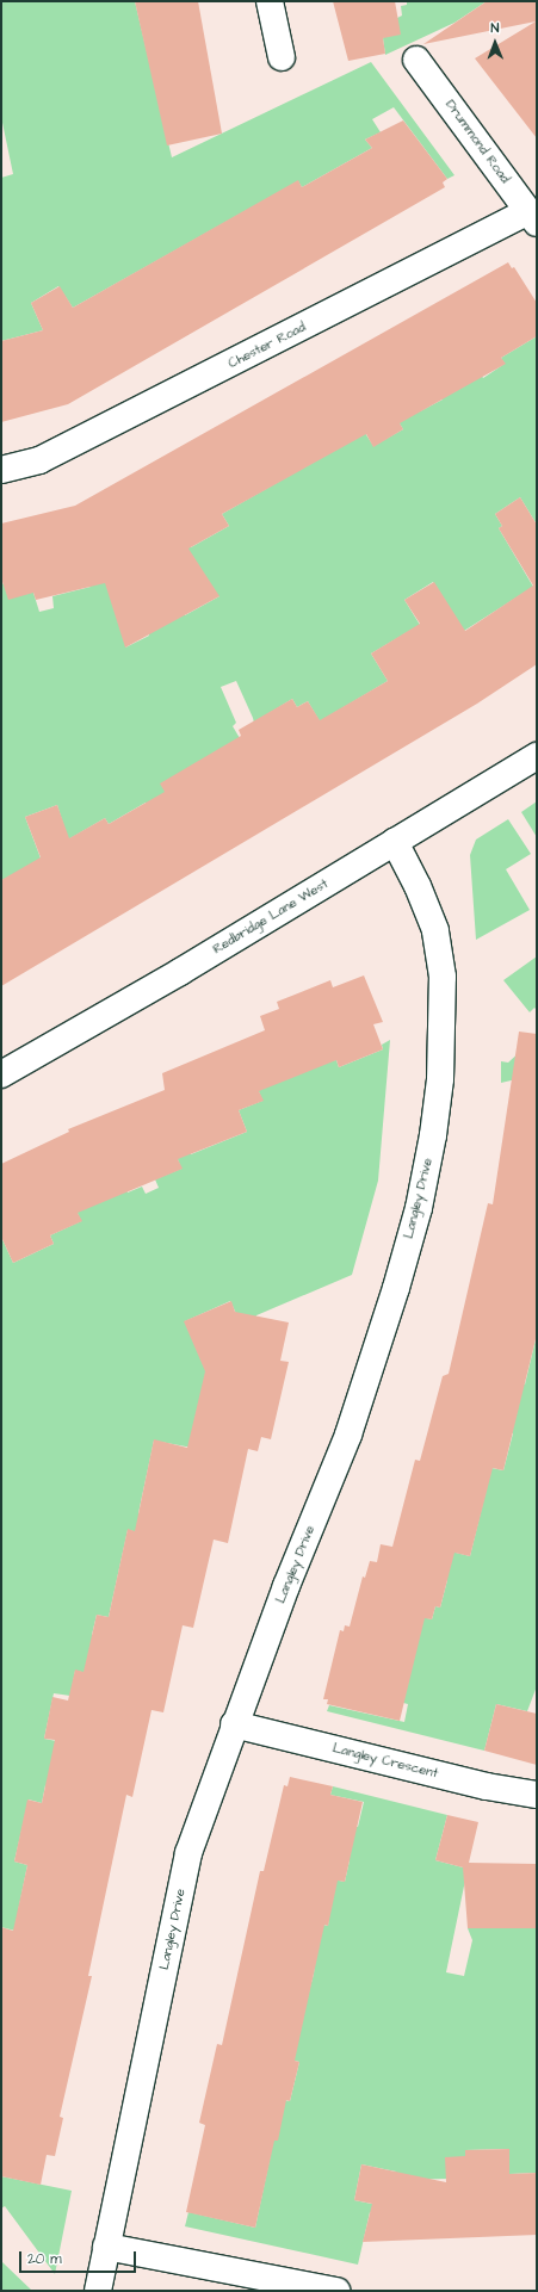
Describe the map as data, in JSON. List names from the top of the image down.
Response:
{
  "streets": {
    "street": [
      "Drummond Road",
      "Chester Road",
      "Redbridge Lane West",
      "Langley Drive",
      "Langley Crescent"
    ]
  },
  "crossings": [
    ["Drummond Road", "Chester Road"],
    ["Redbridge Lane West", "Langley Drive"],
    ["Langley Drive", "Langley Crescent"]
  ],
  "scale_bar": "20 m",
  "north": "top"
}
